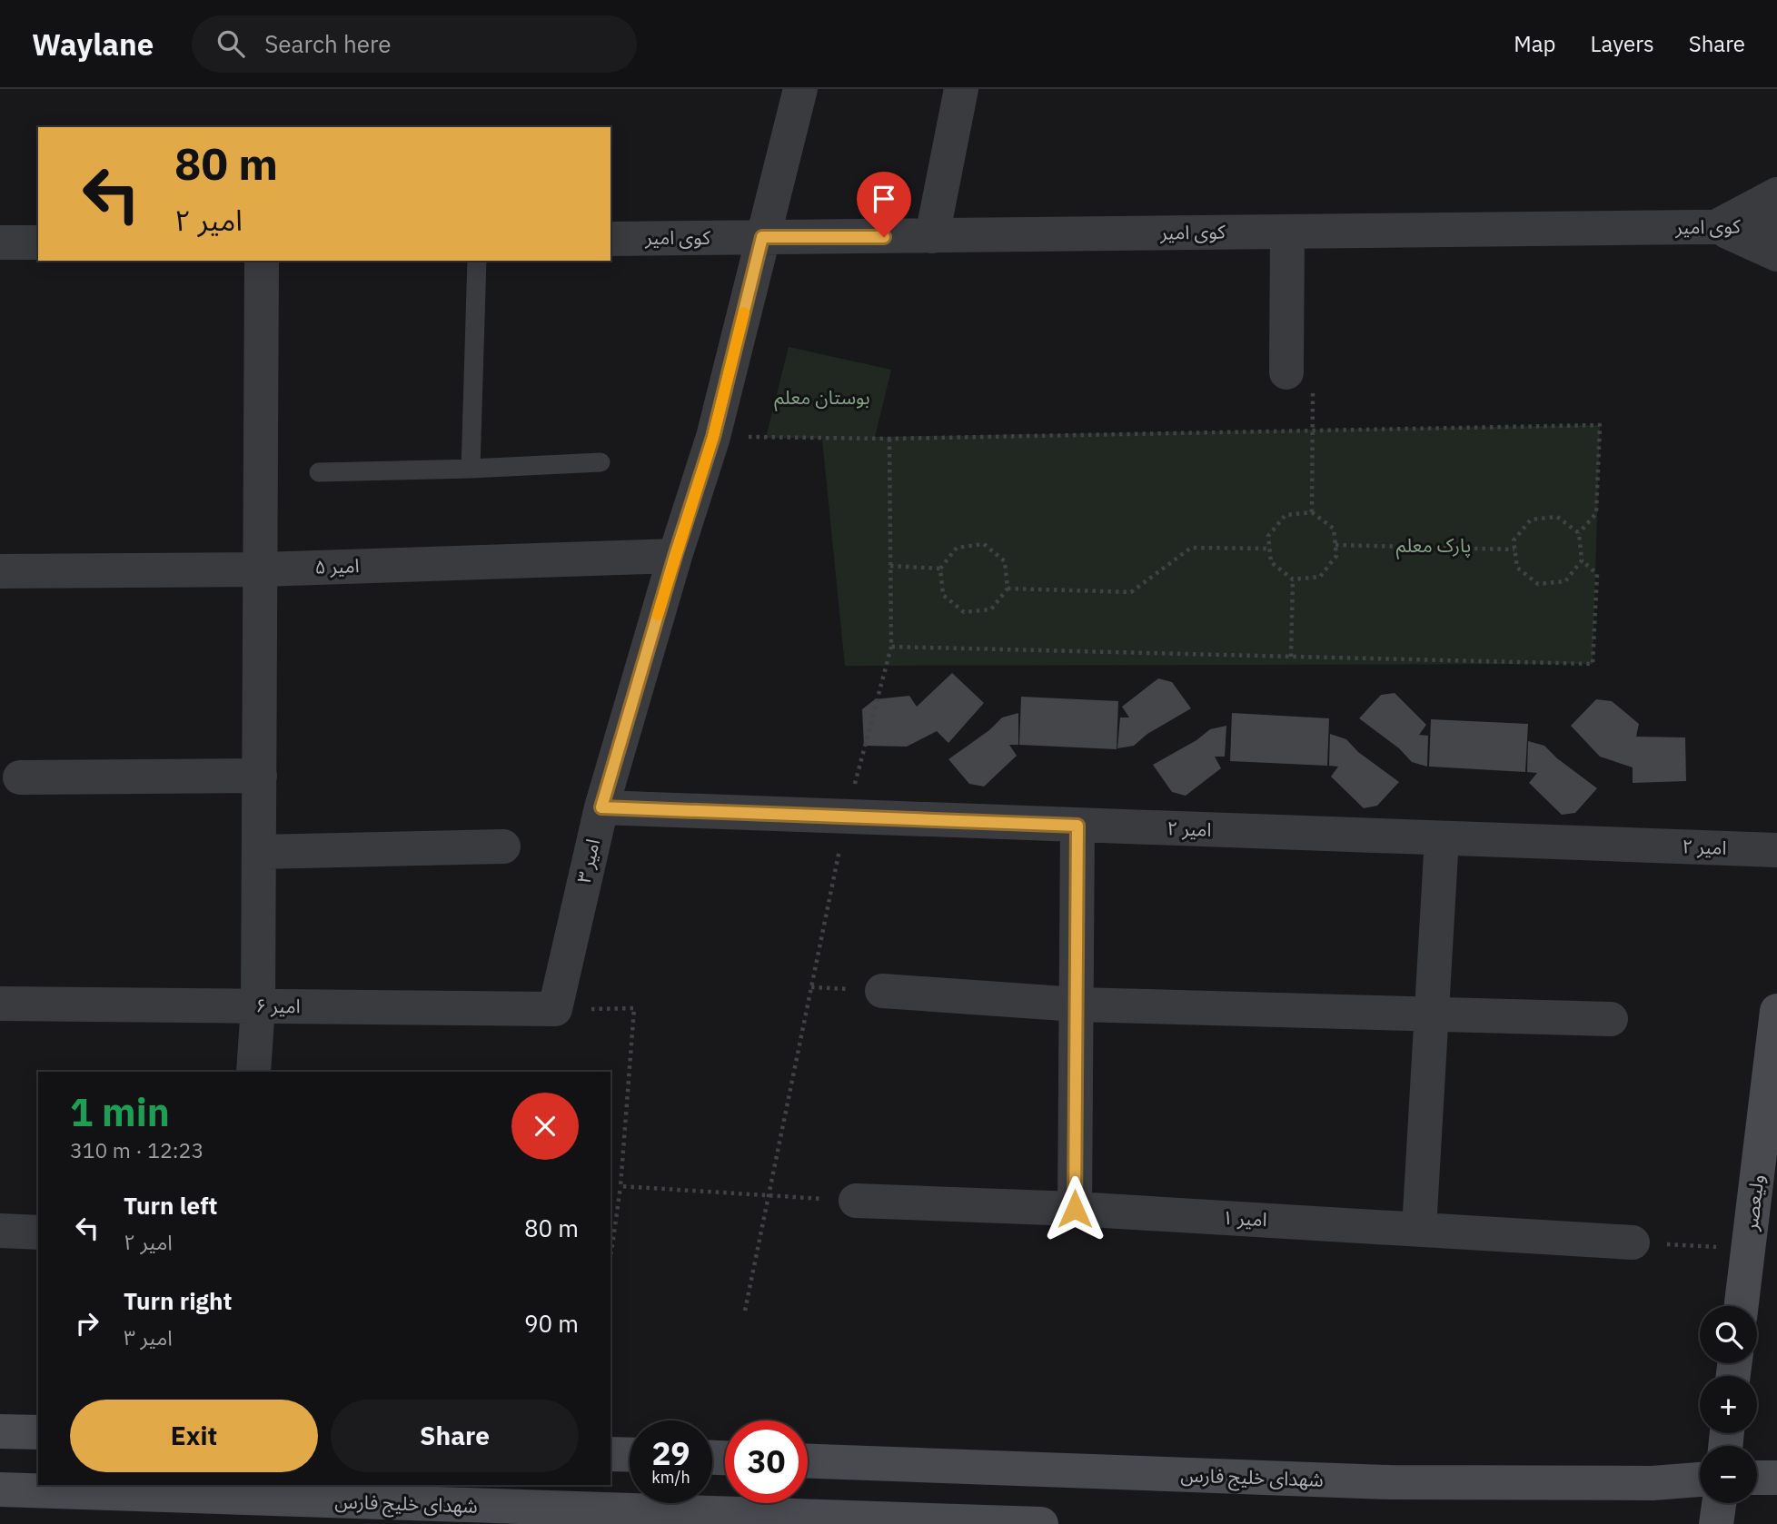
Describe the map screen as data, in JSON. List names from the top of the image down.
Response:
{
  "streets": {
    "main road": ["ولیعصر", "شهدای خلیج فارس"],
    "street": [
      "کوی امیر",
      "امیر ۵",
      "امیر ۲",
      "امیر ۳",
      "امیر ۶",
      "امیر ۱"
    ]
  },
  "crossings": [
    ["کوی امیر", "امیر ۳"],
    ["امیر ۵", "امیر ۳"],
    ["امیر ۲", "امیر ۳"],
    ["امیر ۳", "امیر ۶"]
  ],
  "parks": ["بوستان معلم", "پارک معلم"],
  "page": {
    "header": "Waylane",
    "search": "Search here",
    "nav": ["Map", "Layers", "Share"],
    "turn": ["80 m", "امیر ۲"],
    "heading": ["1 min", "310 m · 12:23"],
    "list": [
      {
        "name": "Turn left",
        "note": "امیر ۲",
        "value": "80 m"
      },
      {
        "name": "Turn right",
        "note": "امیر ۳",
        "value": "90 m"
      }
    ],
    "map_buttons": ["+", "−"],
    "buttons": ["Exit", "Share"],
    "speed": "29 km/h",
    "limit": "30"
  }
}
